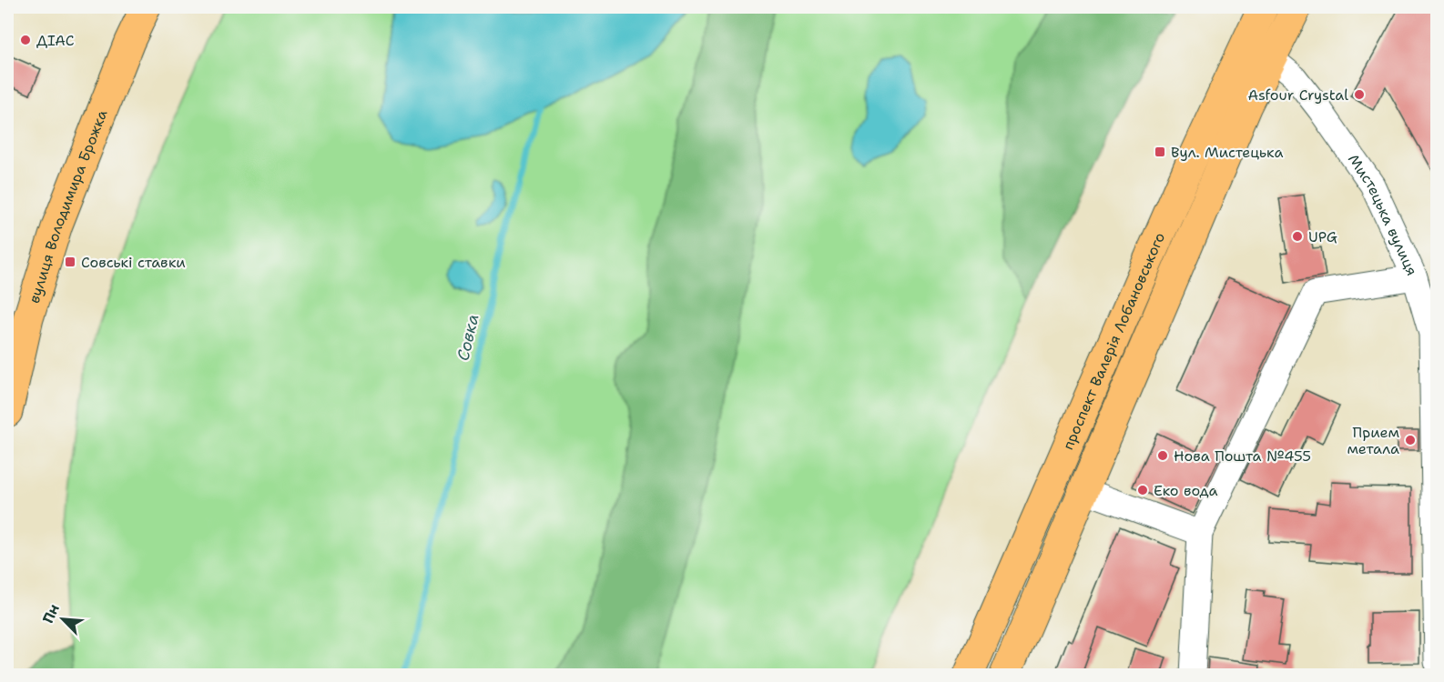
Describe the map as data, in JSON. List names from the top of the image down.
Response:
{
  "streets": {
    "main road": ["вулиця Володимира Брожка", "проспект Валерія Лобановського"],
    "street": ["Мистецька вулиця"]
  },
  "crossings": [
    ["Мистецька вулиця", "проспект Валерія Лобановського"]
  ],
  "water": ["Совка"],
  "places": {
    "other": [
      "ДІАС",
      "Asfour Crystal",
      "UPG",
      "Прием метала",
      "Нова Пошта №455",
      "Еко вода"
    ],
    "transit": ["Вул. Мистецька", "Совські ставки"]
  },
  "north": "top left"
}
